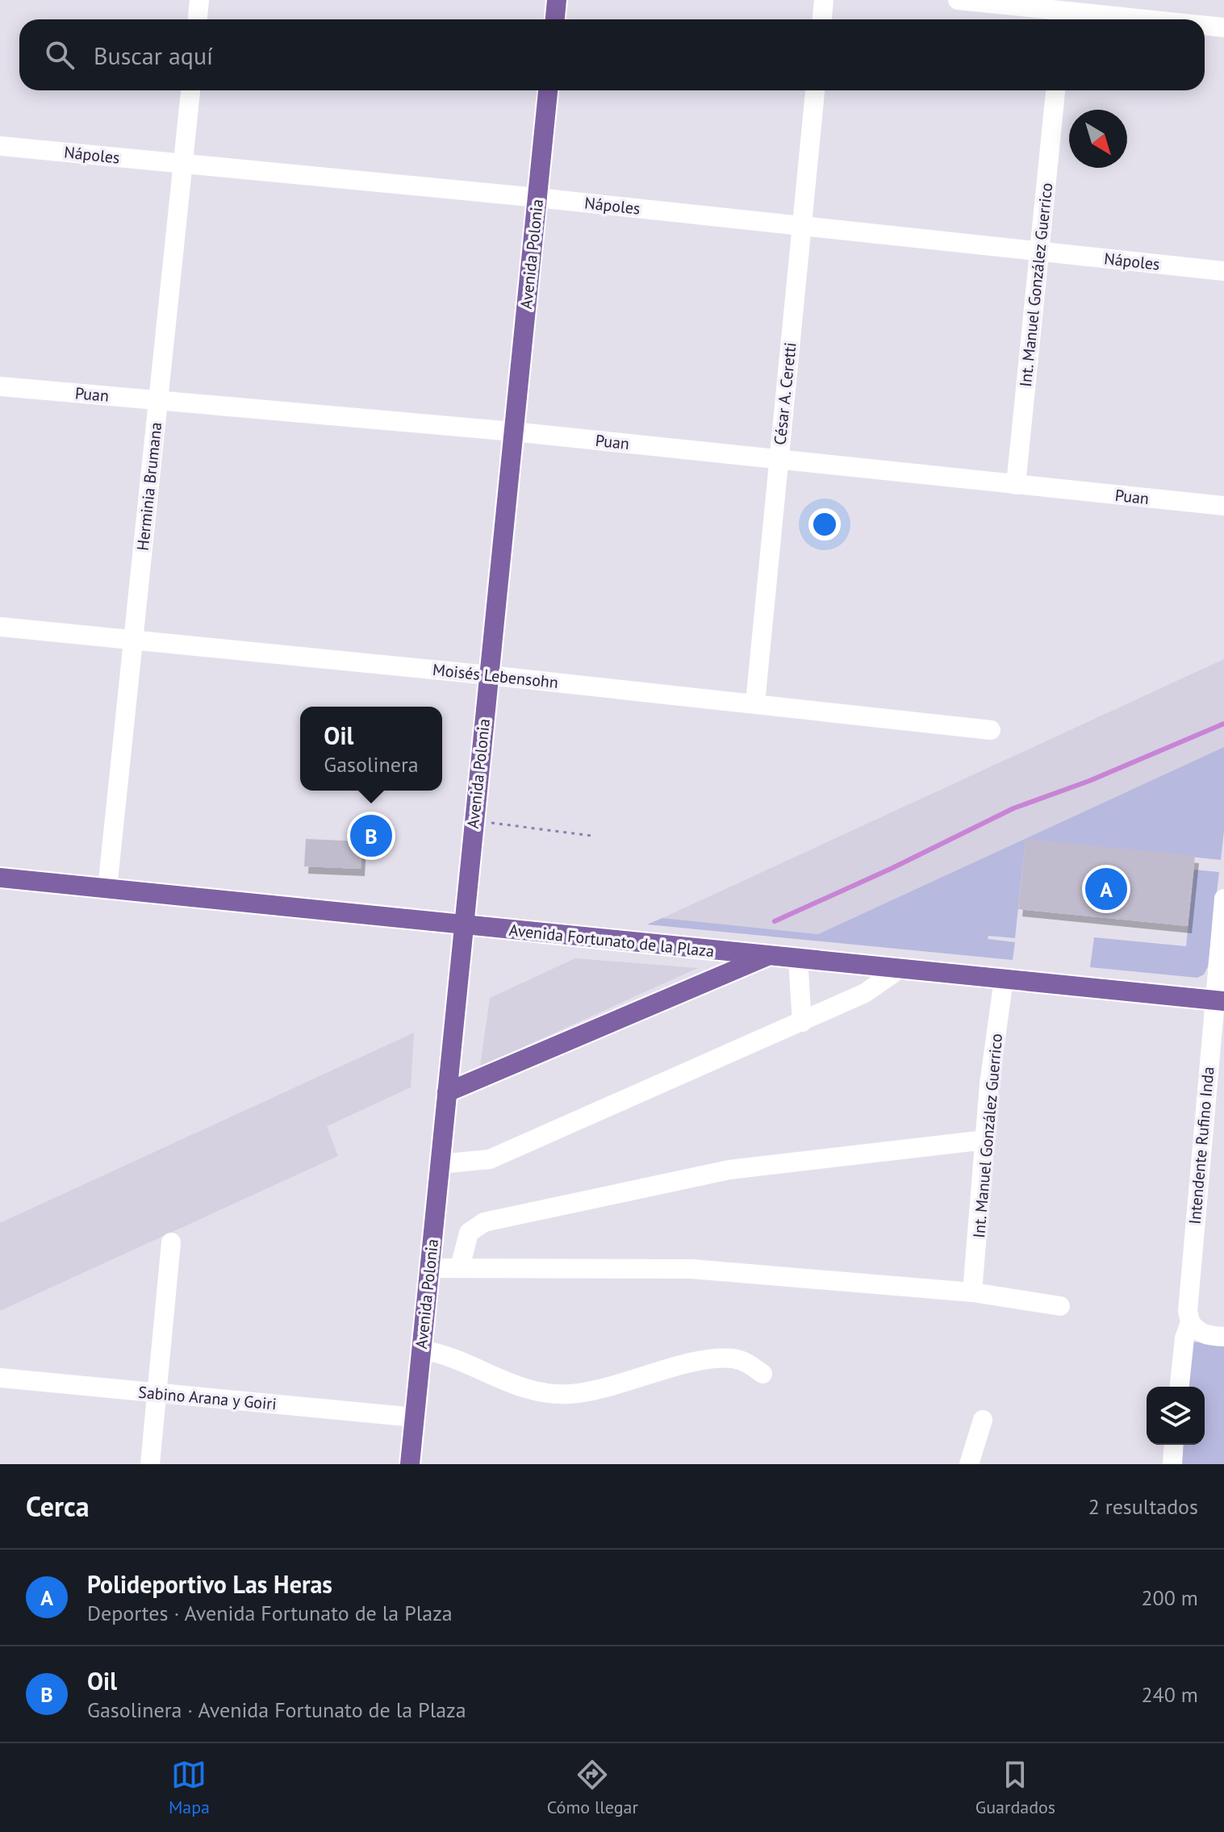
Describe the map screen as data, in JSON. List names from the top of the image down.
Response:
{
  "streets": {
    "main road": ["Avenida Polonia", "Avenida Fortunato de la Plaza"],
    "street": [
      "Nápoles",
      "Int. Manuel González Guerrico",
      "César A. Ceretti",
      "Puan",
      "Herminia Brumana",
      "Moisés Lebensohn",
      "Intendente Rufino Inda",
      "Sabino Arana y Goiri"
    ]
  },
  "crossings": [
    ["Nápoles", "Avenida Polonia"],
    ["Nápoles", "Int. Manuel González Guerrico"],
    ["Nápoles", "César A. Ceretti"],
    ["Nápoles", "Herminia Brumana"],
    ["Avenida Polonia", "Puan"],
    ["Avenida Polonia", "Moisés Lebensohn"],
    ["Avenida Polonia", "Avenida Fortunato de la Plaza"],
    ["Avenida Polonia", "Sabino Arana y Goiri"],
    ["Int. Manuel González Guerrico", "Puan"],
    ["Int. Manuel González Guerrico", "Avenida Fortunato de la Plaza"],
    ["César A. Ceretti", "Puan"],
    ["César A. Ceretti", "Moisés Lebensohn"],
    ["Puan", "Herminia Brumana"],
    ["Herminia Brumana", "Moisés Lebensohn"],
    ["Herminia Brumana", "Avenida Fortunato de la Plaza"],
    ["Avenida Fortunato de la Plaza", "Intendente Rufino Inda"]
  ],
  "north": "bottom right",
  "page": {
    "search": "Buscar aquí",
    "popup": ["Oil", "Gasolinera"],
    "pins": ["B", "A"],
    "heading": ["Cerca", "2 resultados"],
    "list": [
      {
        "mark": "A",
        "name": "Polideportivo Las Heras",
        "note": "Deportes · Avenida Fortunato de la Plaza",
        "value": "200 m"
      },
      {
        "mark": "B",
        "name": "Oil",
        "note": "Gasolinera · Avenida Fortunato de la Plaza",
        "value": "240 m"
      }
    ],
    "nav": ["Mapa", "Cómo llegar", "Guardados"]
  }
}
